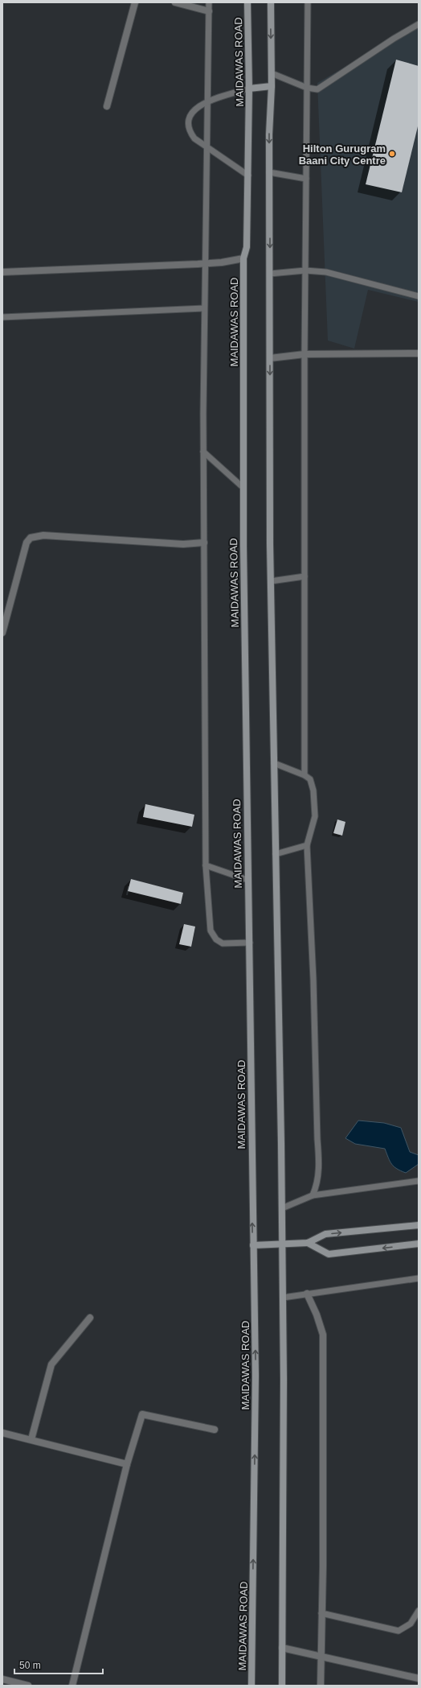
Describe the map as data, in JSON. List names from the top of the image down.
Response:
{
  "streets": {
    "street": ["MAIDAWAS ROAD"]
  },
  "places": ["Hilton Gurugram Baani City Centre"],
  "scale_bar": "50 m"
}
